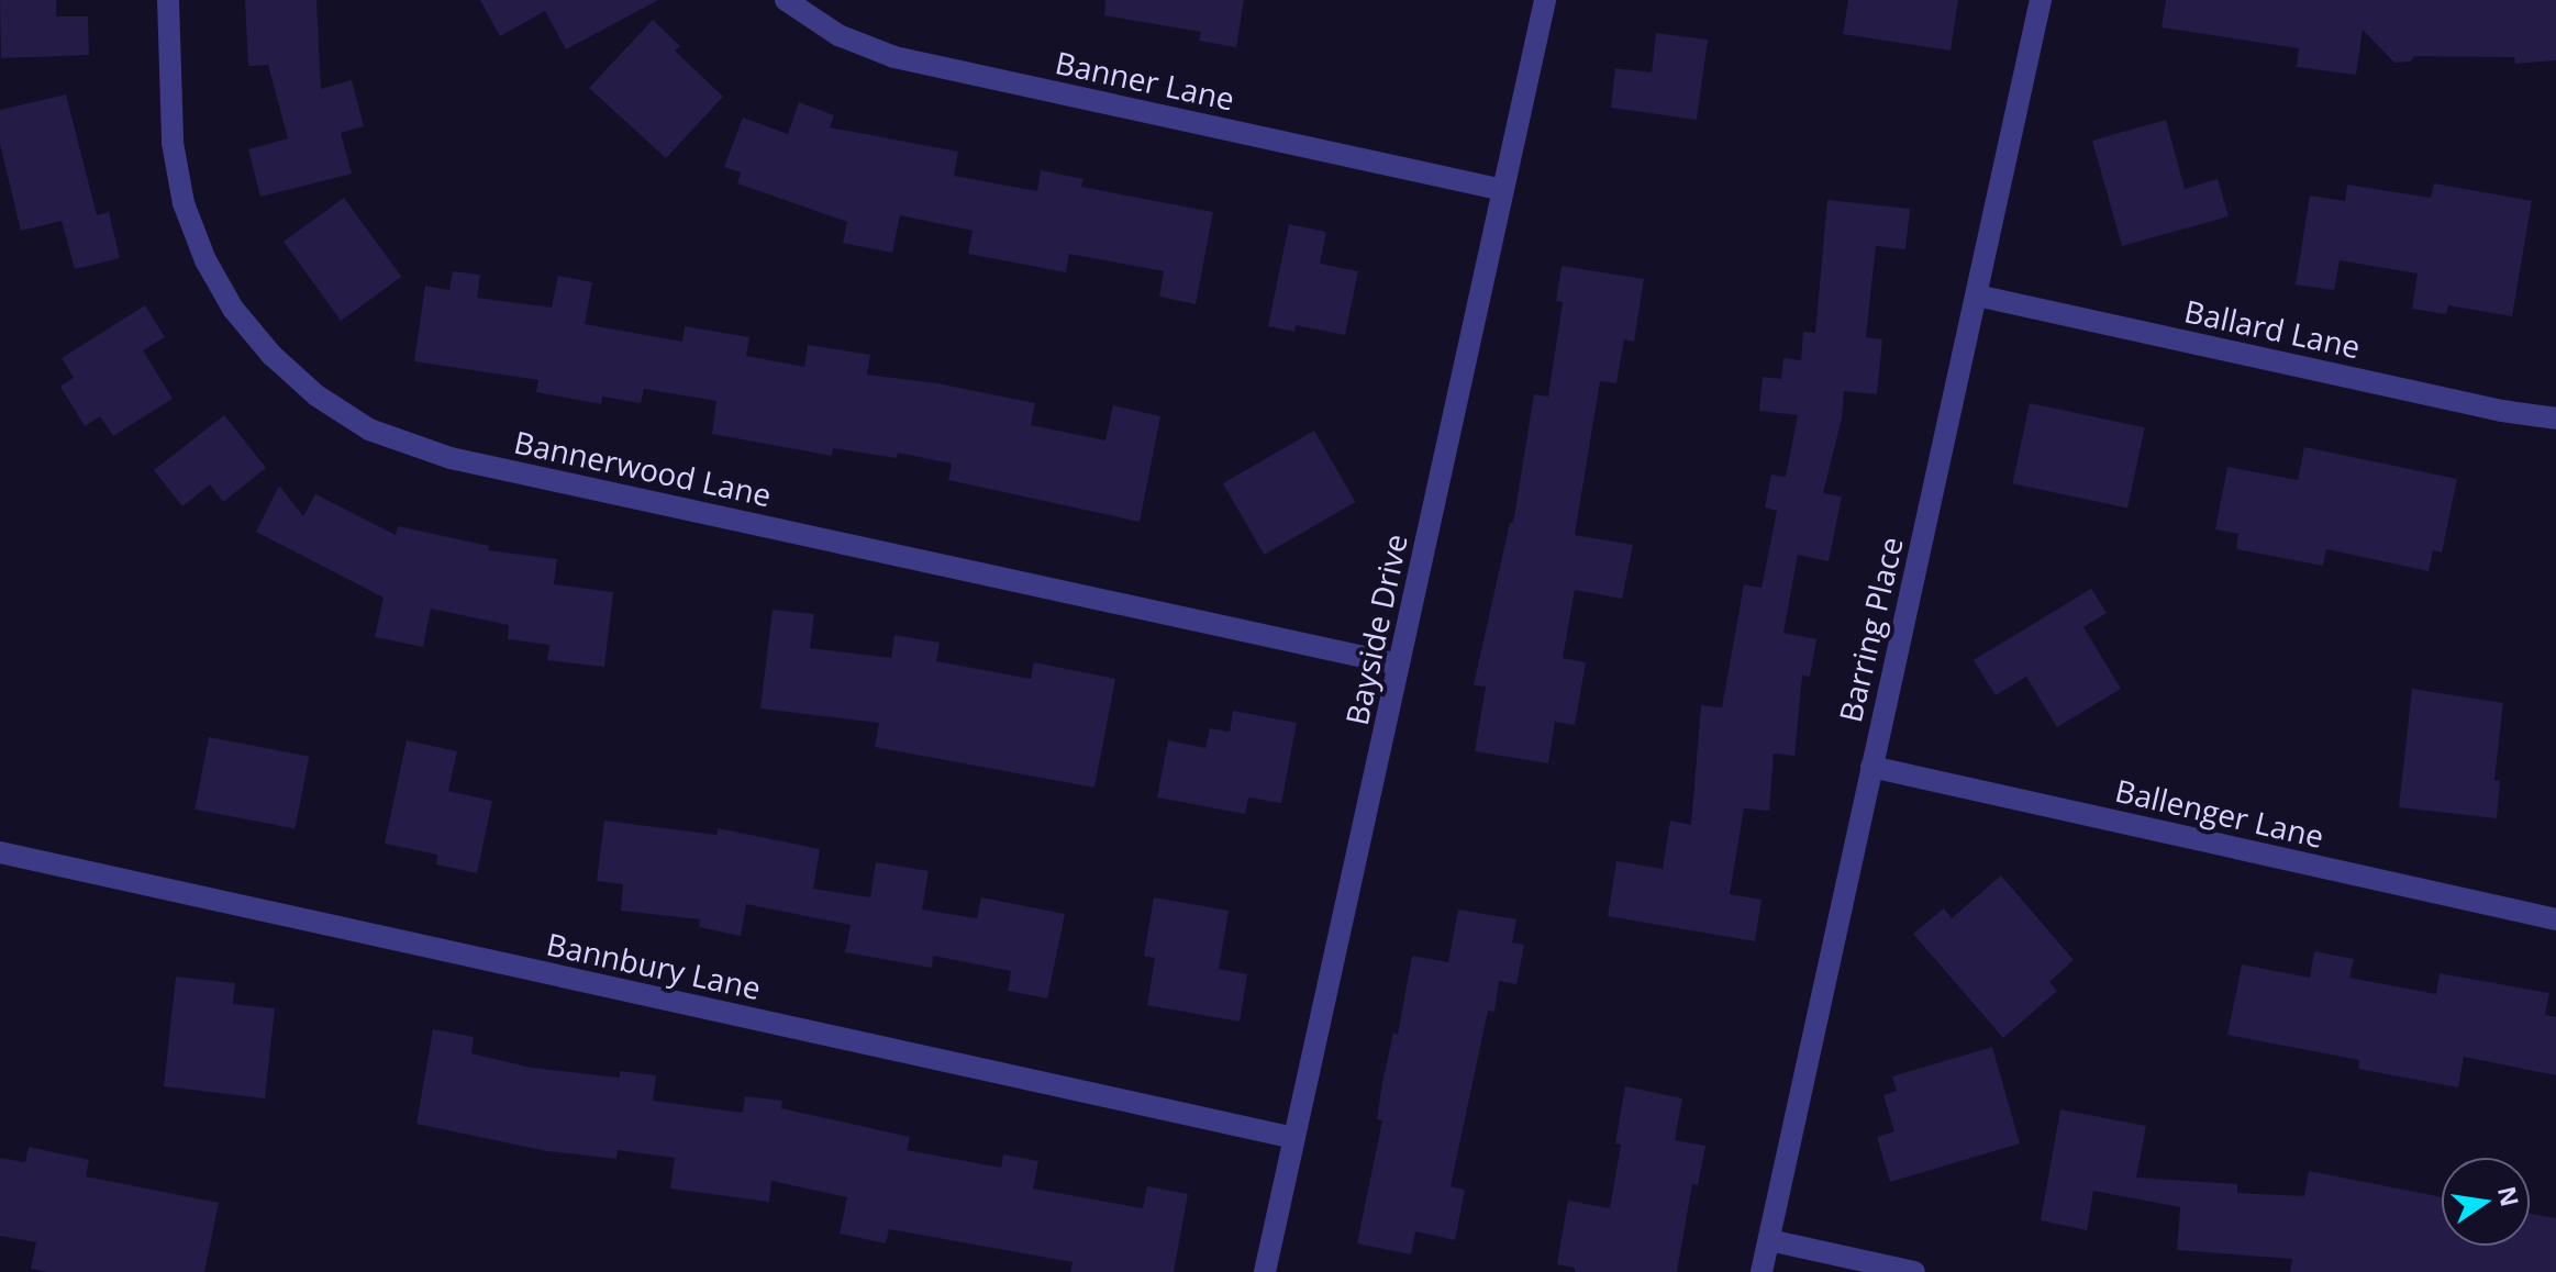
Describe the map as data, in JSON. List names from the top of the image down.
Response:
{
  "streets": {
    "street": [
      "Banner Lane",
      "Ballard Lane",
      "Bannerwood Lane",
      "Bayside Drive",
      "Barring Place",
      "Ballenger Lane",
      "Bannbury Lane"
    ]
  },
  "crossings": [
    ["Banner Lane", "Bayside Drive"],
    ["Ballard Lane", "Barring Place"],
    ["Bannerwood Lane", "Bayside Drive"],
    ["Bayside Drive", "Bannbury Lane"],
    ["Barring Place", "Ballenger Lane"]
  ],
  "north": "right"
}
